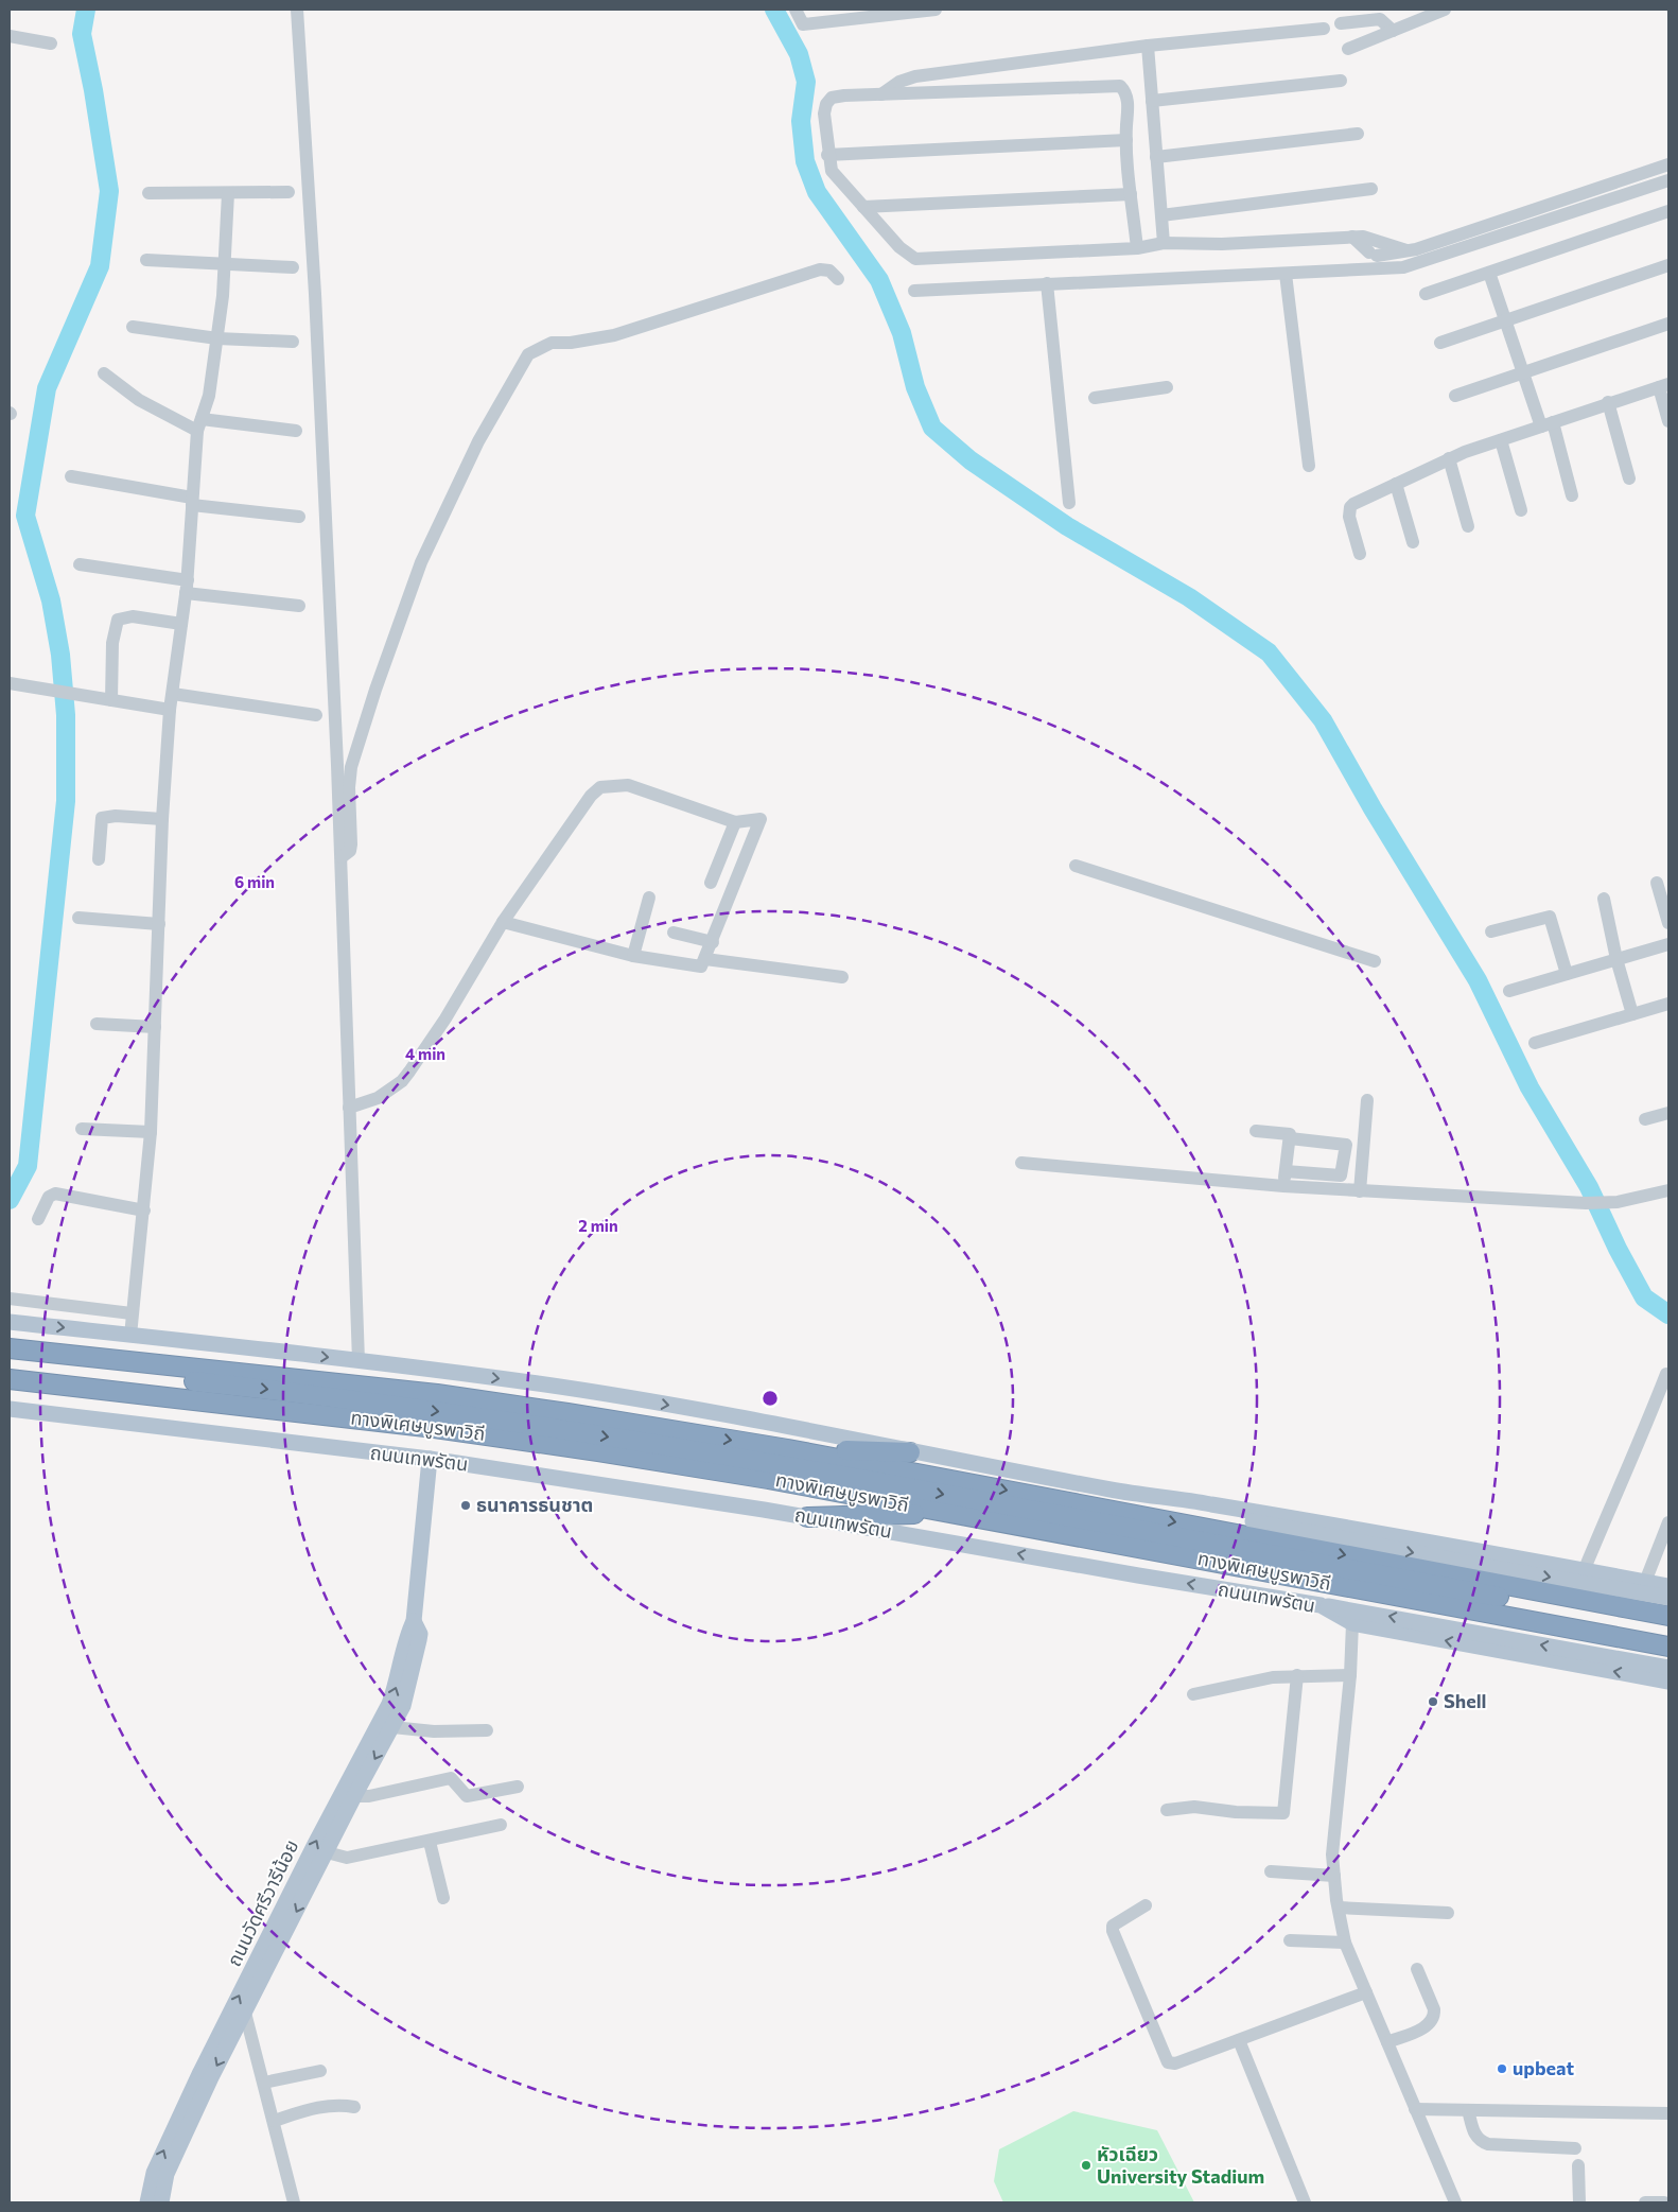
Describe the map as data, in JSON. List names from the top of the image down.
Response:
{
  "streets": {
    "highway": ["ทางพิเศษบูรพาวิถี", "ถนนเทพรัตน"],
    "main road": ["ถนนวัดศรีวารีน้อย"]
  },
  "crossings": [
    ["ถนนเทพรัตน", "ถนนวัดศรีวารีน้อย"]
  ],
  "places": [
    "ธนาคารธนชาต",
    "Shell",
    "upbeat",
    "หัวเฉียว University Stadium"
  ],
  "rings": ["6 min", "4 min", "2 min"]
}
